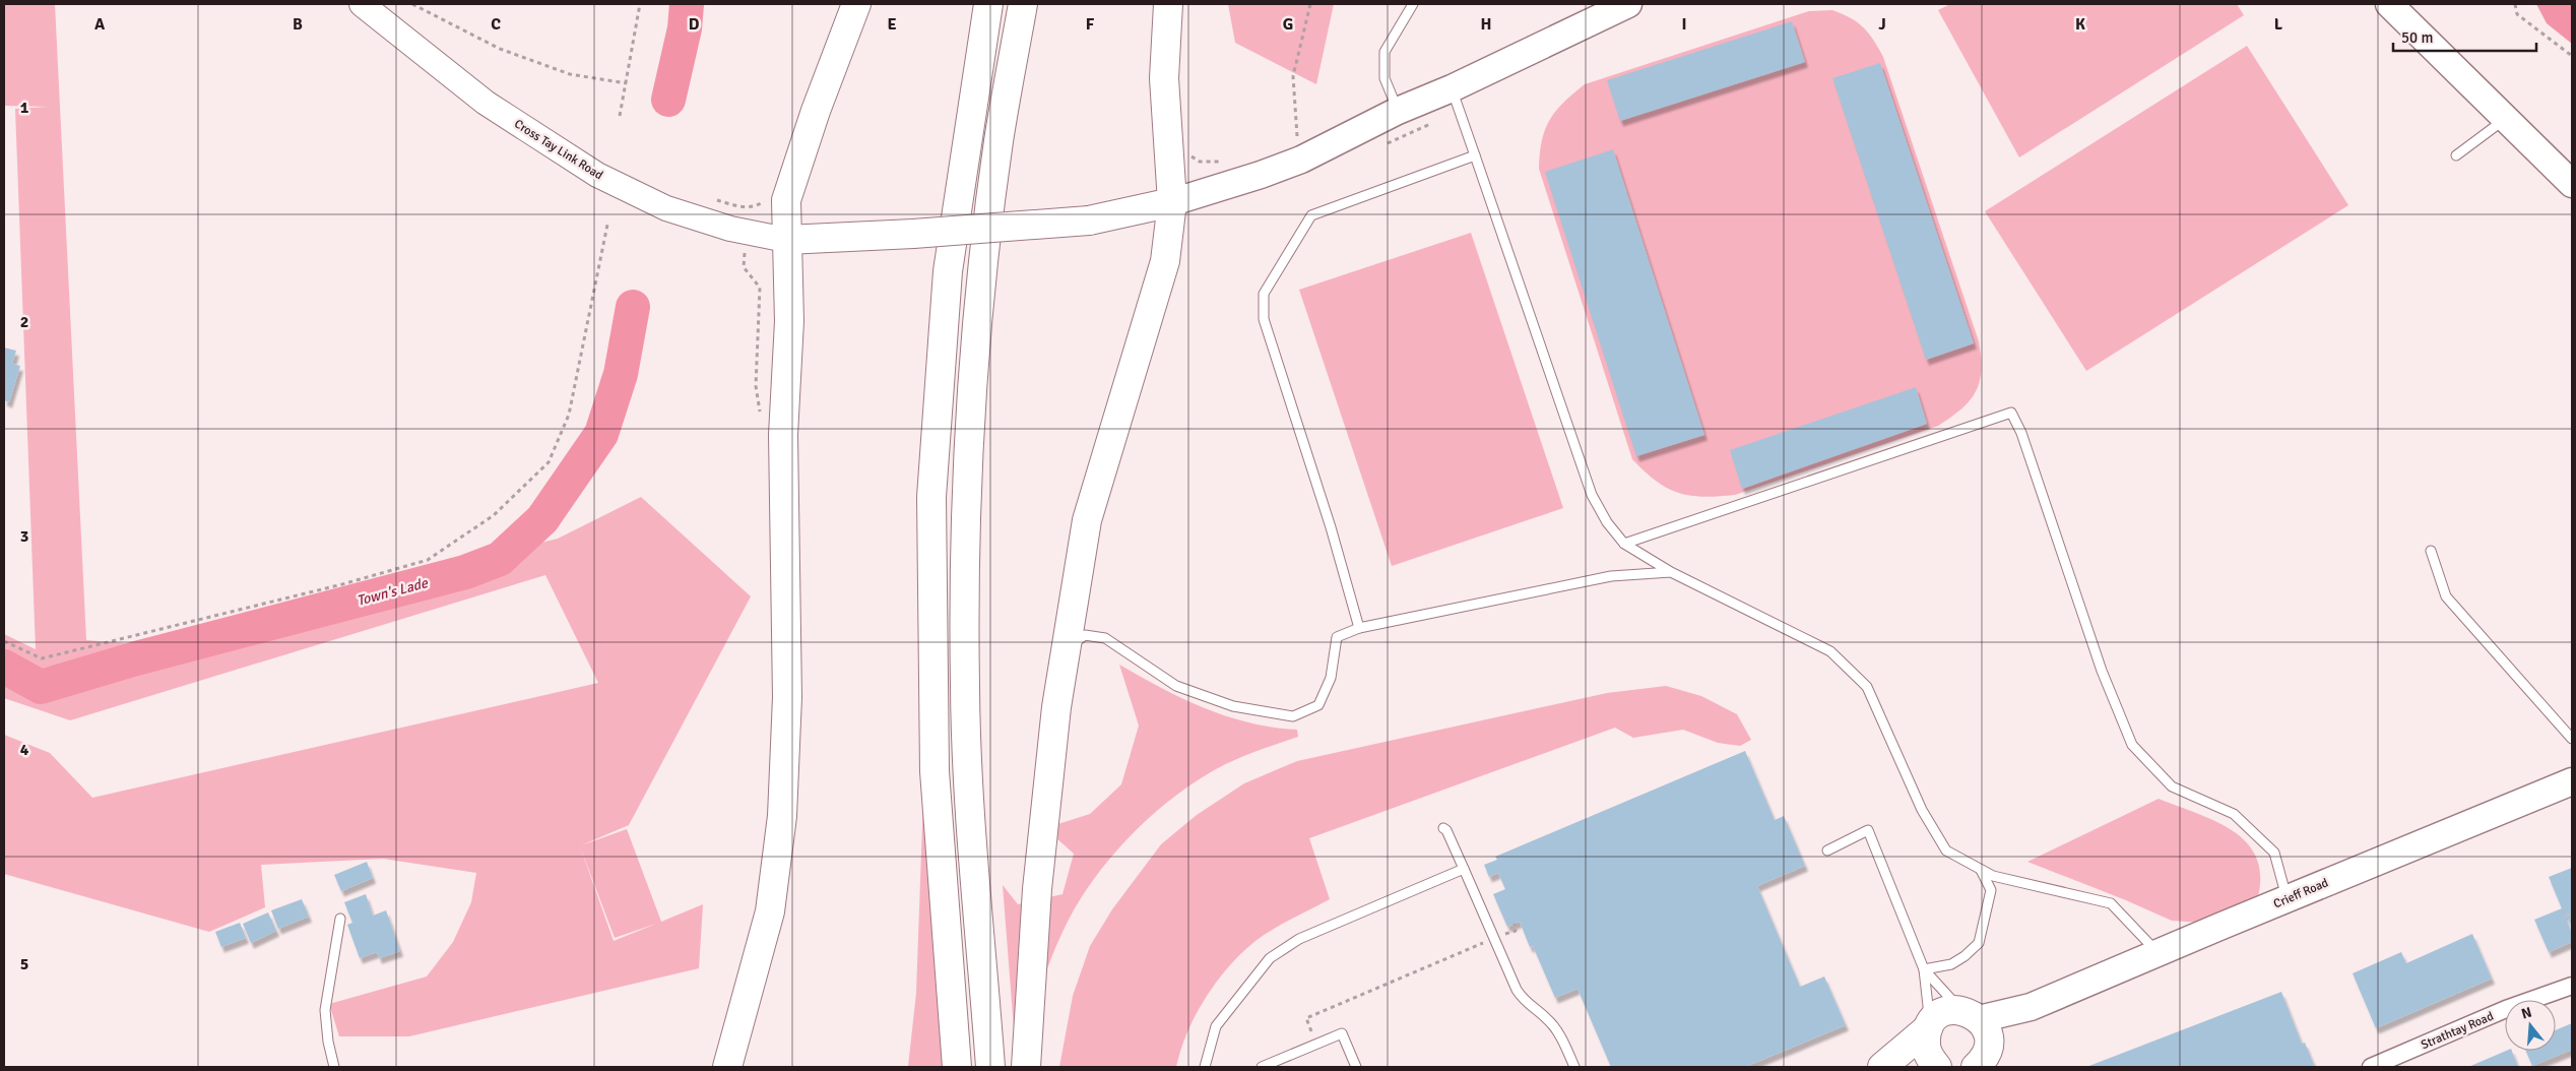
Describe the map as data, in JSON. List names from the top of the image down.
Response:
{
  "streets": {
    "main road": ["Cross Tay Link Road", "Crieff Road"],
    "street": ["Strathtay Road"]
  },
  "water": ["Town's Lade"],
  "scale_bar": "50 m",
  "north": "top",
  "grid": {
    "columns": [
      "A",
      "B",
      "C",
      "D",
      "E",
      "F",
      "G",
      "H",
      "I",
      "J",
      "K",
      "L"
    ],
    "rows": [
      "1",
      "2",
      "3",
      "4",
      "5"
    ]
  }
}
